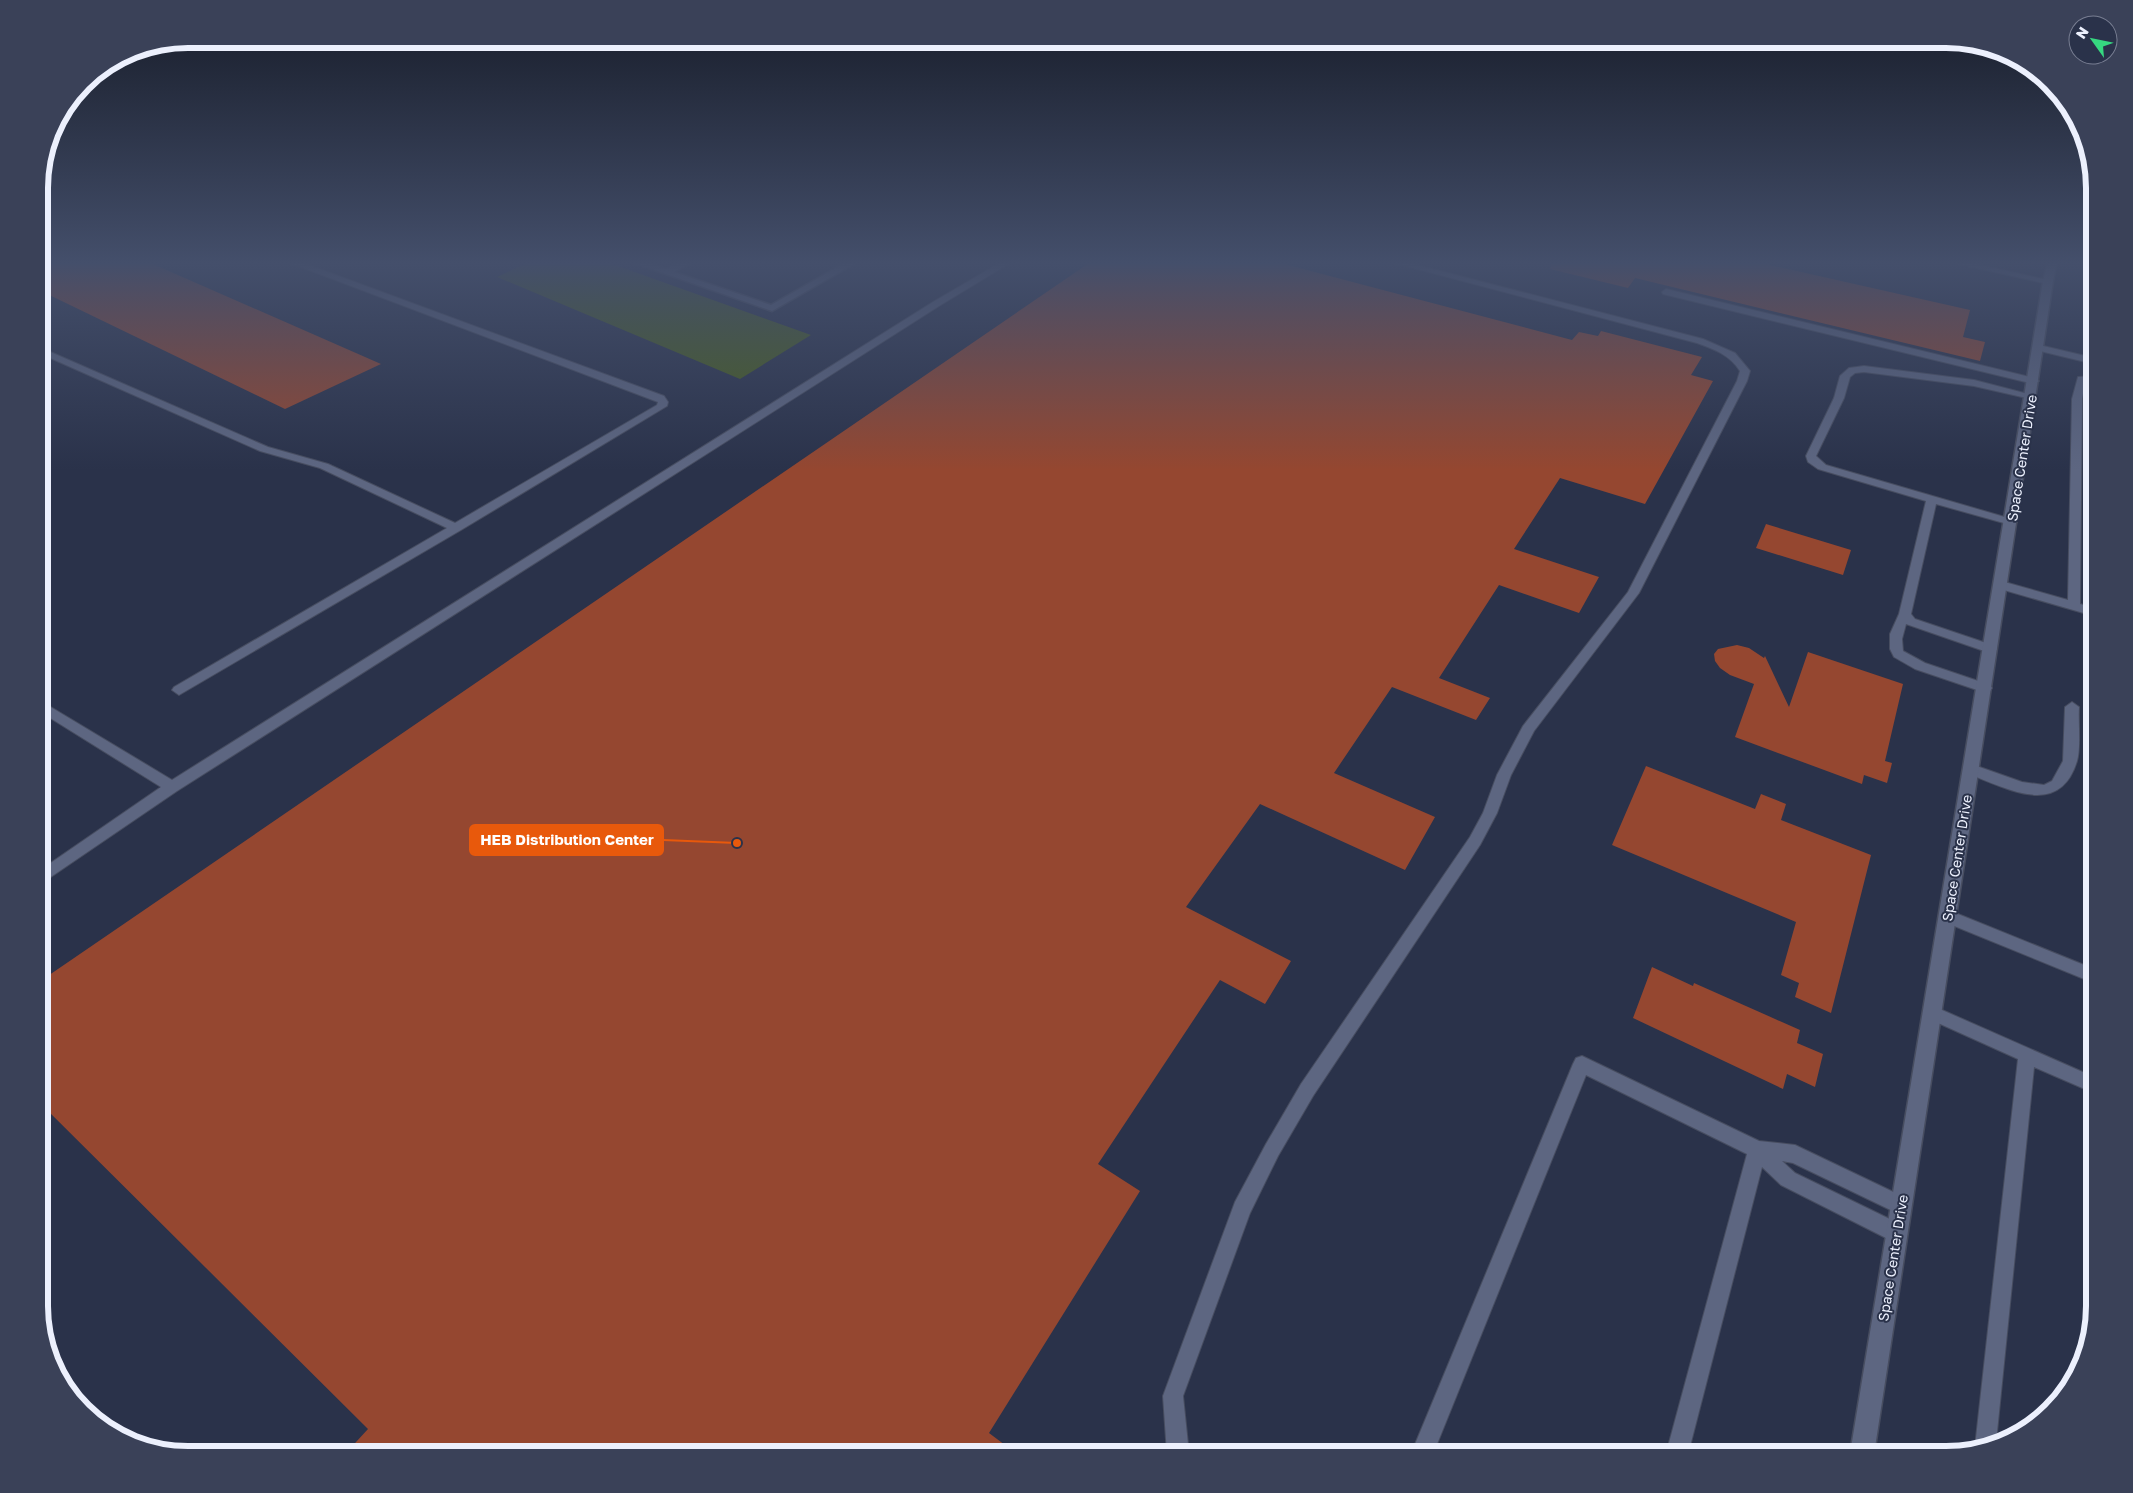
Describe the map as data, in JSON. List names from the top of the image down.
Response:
{
  "streets": {
    "street": ["Space Center Drive"]
  },
  "places": ["HEB Distribution Center"],
  "north": "top left"
}
